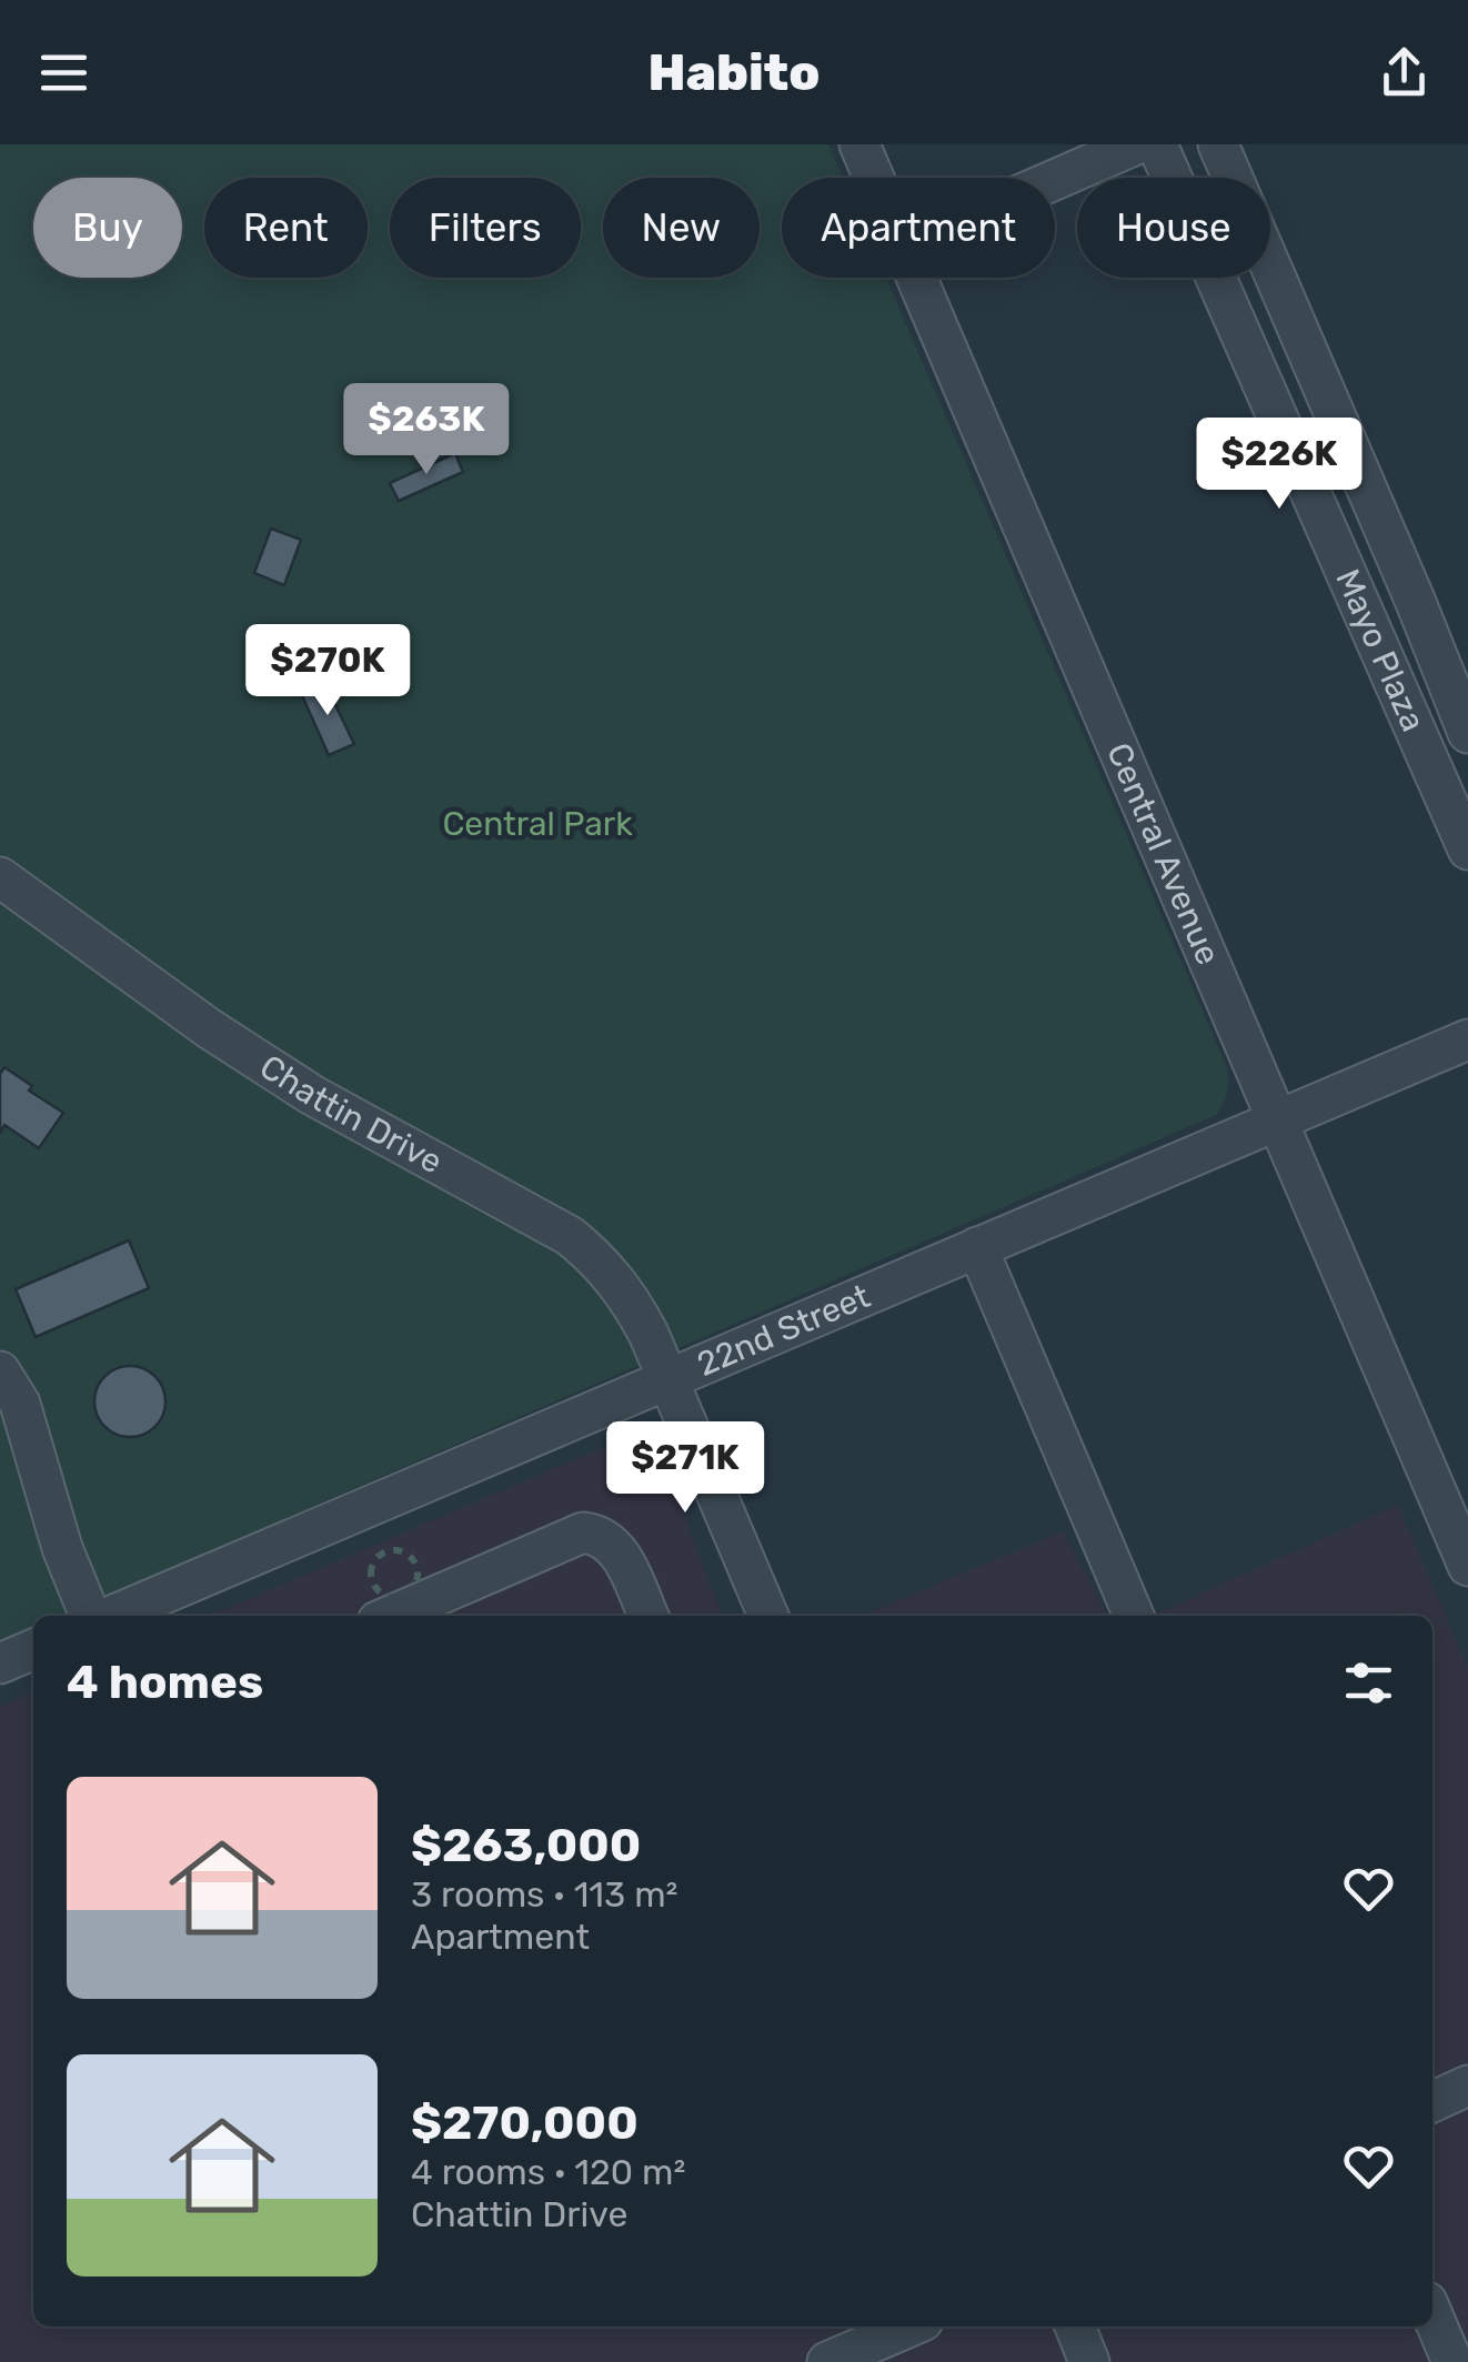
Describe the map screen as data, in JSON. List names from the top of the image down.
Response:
{
  "streets": {
    "street": [
      "Mayo Plaza",
      "Central Avenue",
      "Chattin Drive",
      "22nd Street"
    ]
  },
  "crossings": [
    ["Central Avenue", "22nd Street"],
    ["Chattin Drive", "22nd Street"]
  ],
  "parks": ["Central Park"],
  "page": {
    "header": "Habito",
    "chip": [
      "Buy",
      "Rent",
      "Filters",
      "New",
      "Apartment",
      "House"
    ],
    "price": [
      "$263K",
      "$226K",
      "$270K",
      "$271K"
    ],
    "heading": "4 homes",
    "list": [
      {
        "name": "$263,000",
        "note": "3 rooms · 113 m² · Apartment"
      },
      {
        "name": "$270,000",
        "note": "4 rooms · 120 m² · Chattin Drive"
      }
    ]
  }
}
